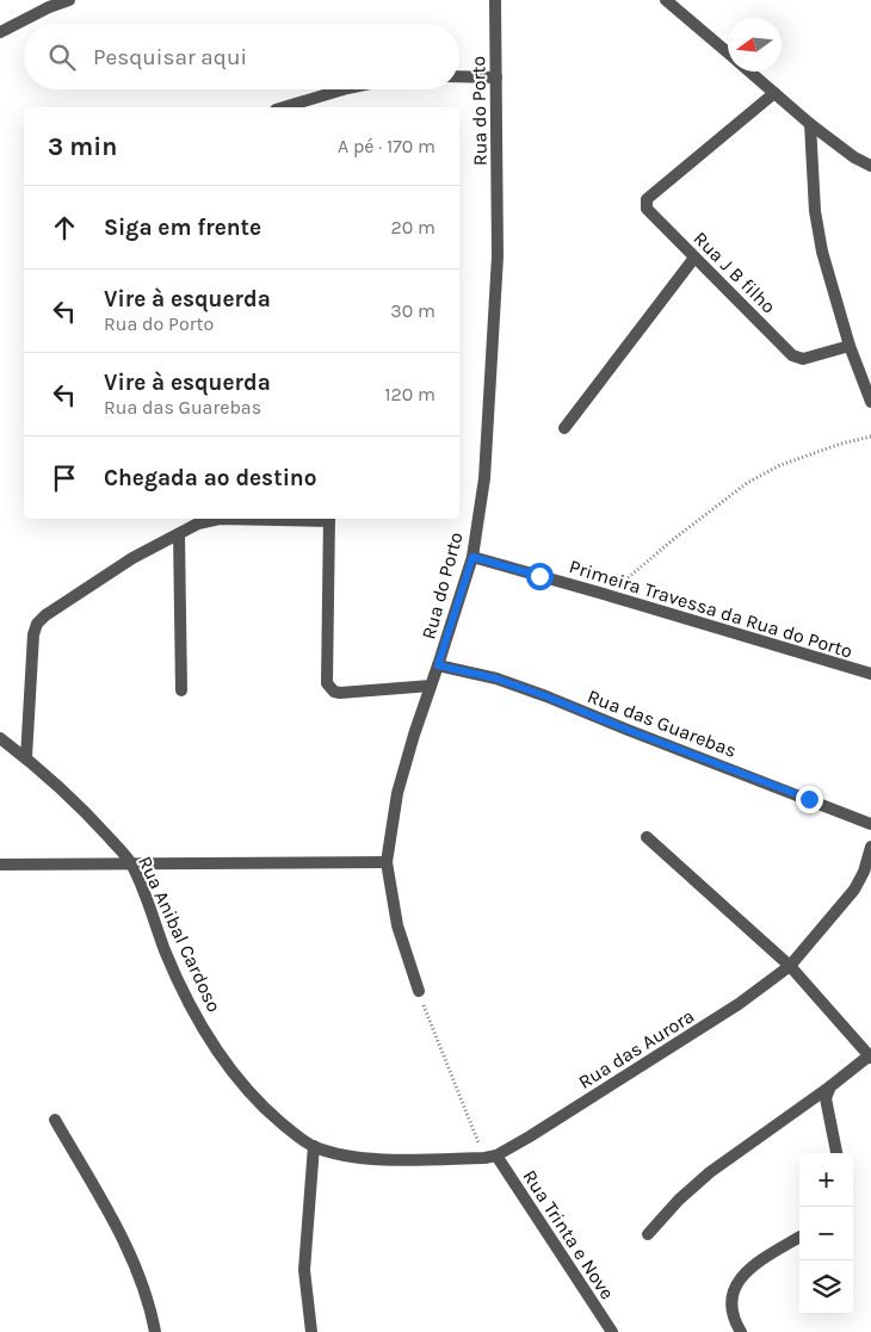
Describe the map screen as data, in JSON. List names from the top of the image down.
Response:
{
  "streets": {
    "street": [
      "Rua do Porto",
      "Rua J B filho",
      "Primeira Travessa da Rua do Porto",
      "Rua das Guarebas",
      "Rua Anibal Cardoso",
      "Rua das Aurora",
      "Rua Trinta e Nove"
    ]
  },
  "crossings": [
    ["Rua do Porto", "Primeira Travessa da Rua do Porto"],
    ["Rua do Porto", "Rua das Guarebas"],
    ["Rua Anibal Cardoso", "Rua das Aurora"],
    ["Rua Anibal Cardoso", "Rua Trinta e Nove"],
    ["Rua das Aurora", "Rua Trinta e Nove"]
  ],
  "north": "left",
  "page": {
    "search": "Pesquisar aqui",
    "heading": ["3 min", "A pé · 170 m"],
    "list": [
      ["Siga em frente", "20 m"],
      ["Vire à esquerda", "Rua do Porto", "30 m"],
      ["Vire à esquerda", "Rua das Guarebas", "120 m"],
      "Chegada ao destino"
    ],
    "map_buttons": ["+", "−"]
  }
}
